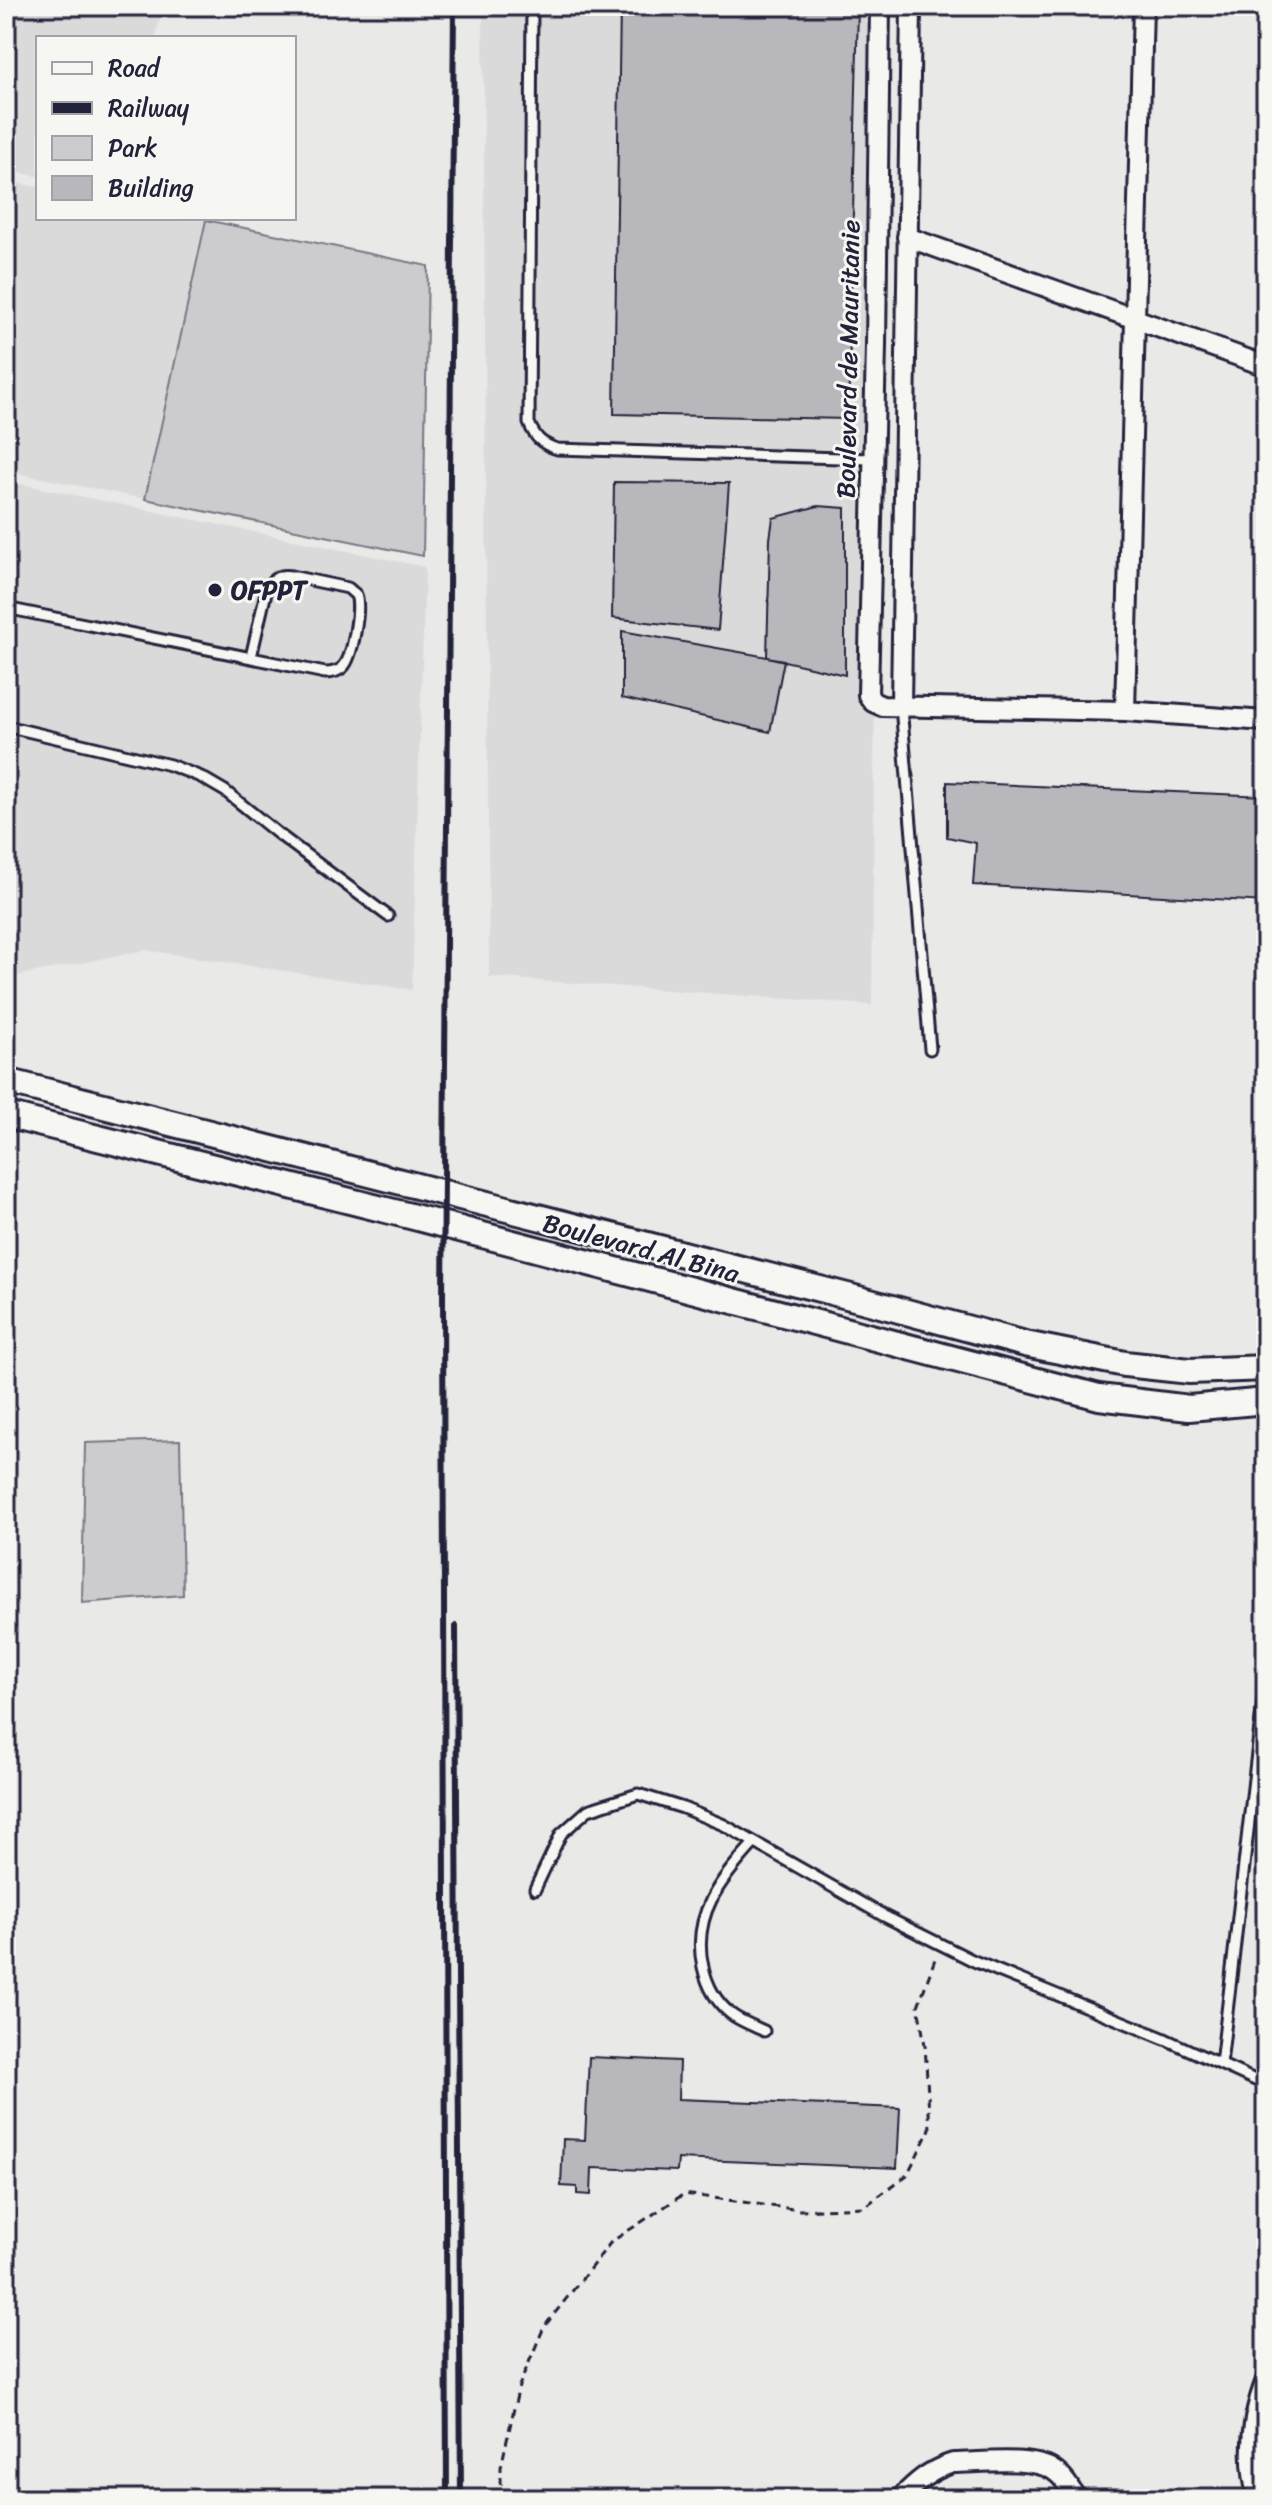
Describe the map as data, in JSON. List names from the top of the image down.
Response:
{
  "streets": {
    "main road": ["Boulevard Al Bina"],
    "street": ["Boulevard de Mauritanie"]
  },
  "places": ["OFPPT"],
  "legend": [
    "Road",
    "Railway",
    "Park",
    "Building"
  ]
}
